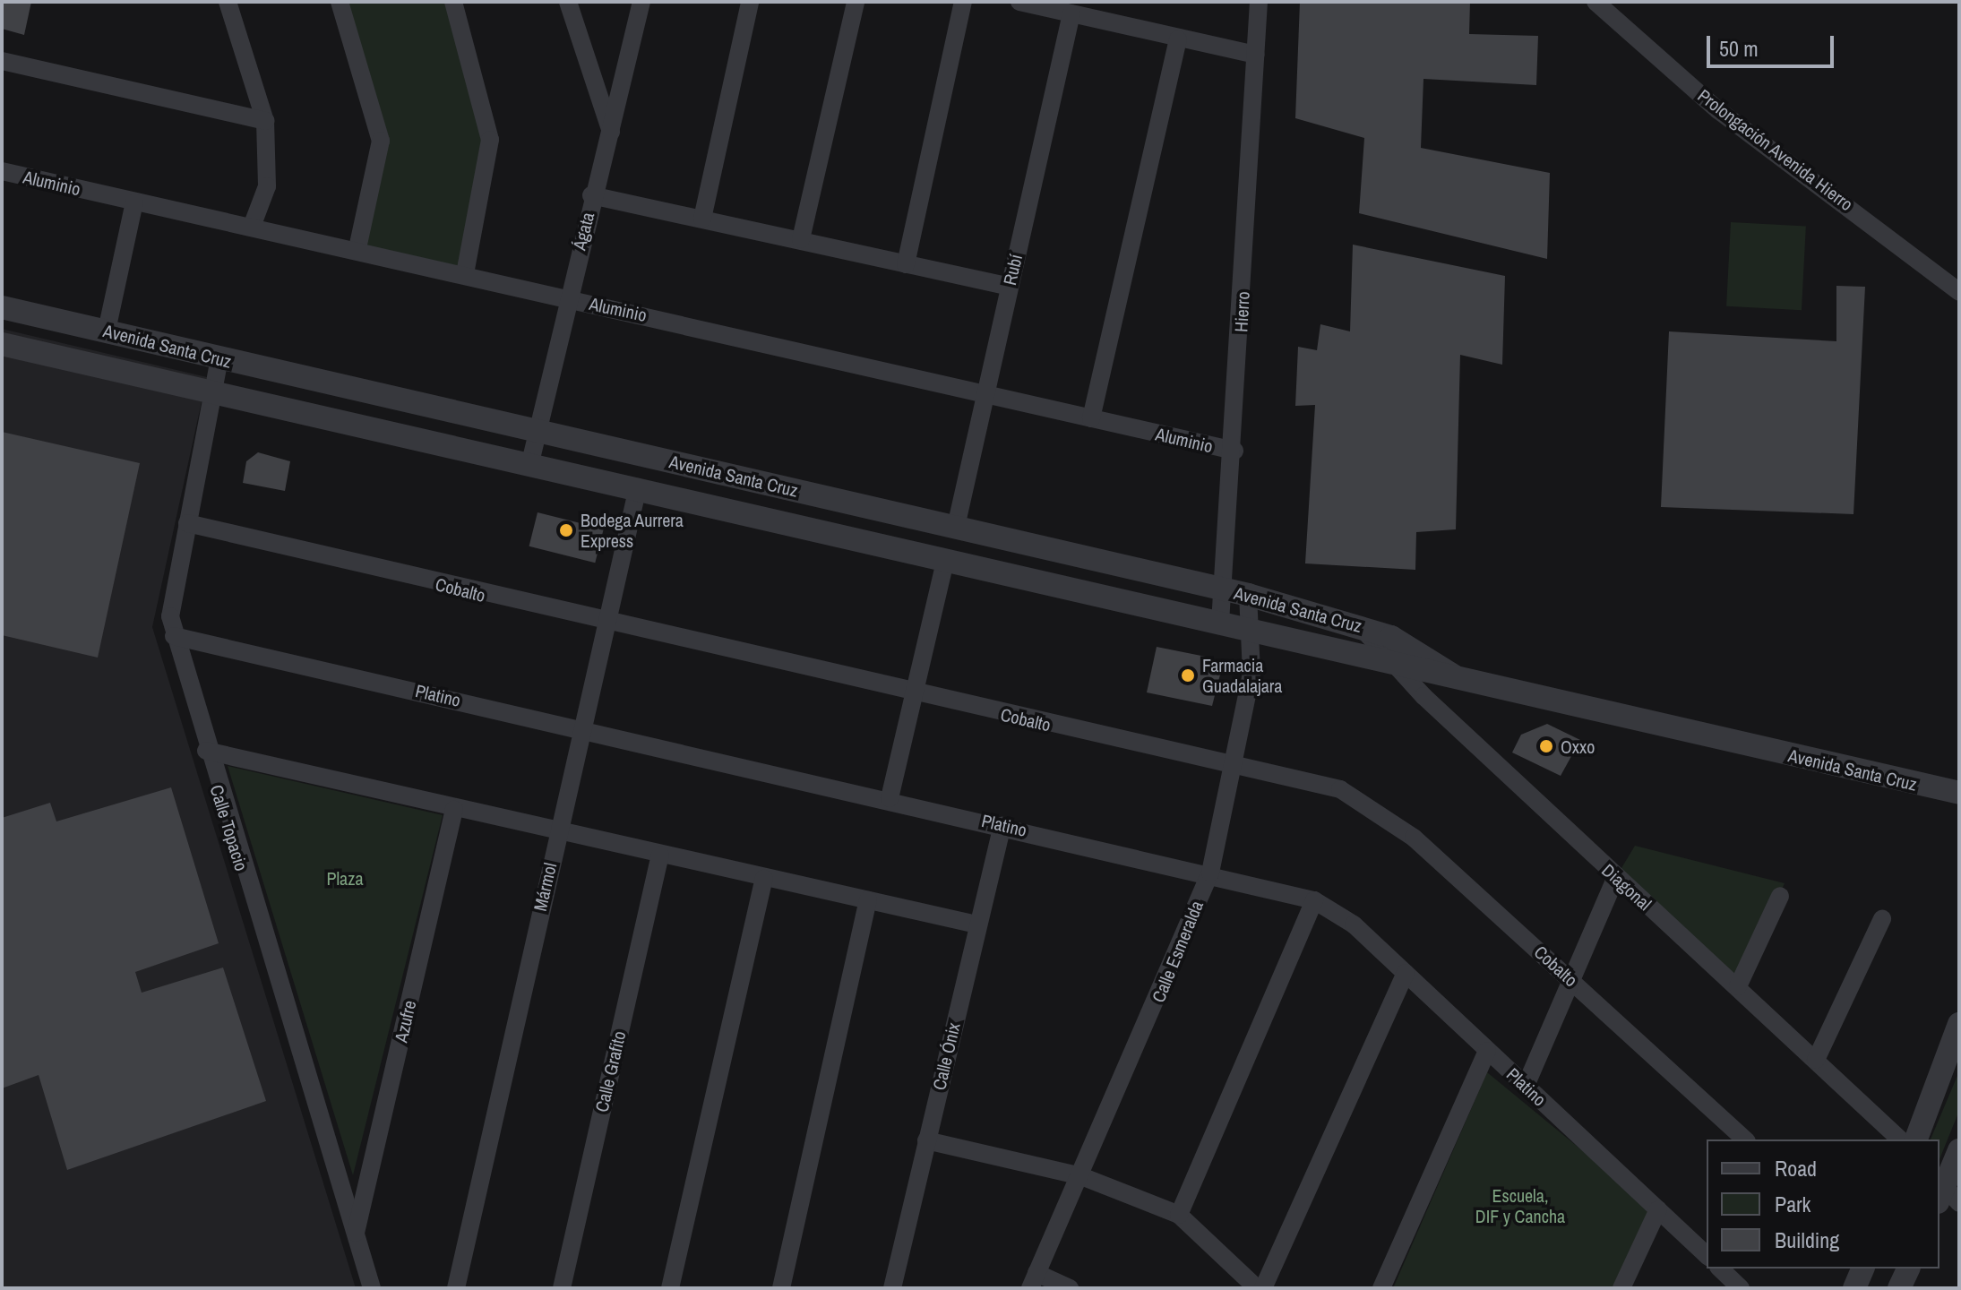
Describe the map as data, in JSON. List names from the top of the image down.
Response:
{
  "streets": {
    "street": [
      "Prolongación Avenida Hierro",
      "Aluminio",
      "Ágata",
      "Rubí",
      "Hierro",
      "Avenida Santa Cruz",
      "Cobalto",
      "Platino",
      "Calle Topacio",
      "Mármol",
      "Diagonal",
      "Calle Esmeralda",
      "Azufre",
      "Calle Ónix",
      "Calle Grafito"
    ]
  },
  "crossings": [
    ["Aluminio", "Ágata"],
    ["Aluminio", "Rubí"],
    ["Aluminio", "Hierro"],
    ["Ágata", "Avenida Santa Cruz"],
    ["Rubí", "Avenida Santa Cruz"],
    ["Hierro", "Avenida Santa Cruz"],
    ["Avenida Santa Cruz", "Calle Topacio"],
    ["Avenida Santa Cruz", "Mármol"],
    ["Avenida Santa Cruz", "Diagonal"],
    ["Avenida Santa Cruz", "Calle Esmeralda"],
    ["Cobalto", "Calle Topacio"],
    ["Cobalto", "Mármol"],
    ["Cobalto", "Calle Esmeralda"],
    ["Platino", "Calle Topacio"],
    ["Platino", "Mármol"],
    ["Platino", "Calle Esmeralda"],
    ["Platino", "Calle Ónix"],
    ["Calle Topacio", "Azufre"]
  ],
  "parks": ["Plaza", "Escuela, DIF y Cancha"],
  "places": ["Bodega Aurrera Express", "Farmacia Guadalajara", "Oxxo"],
  "legend": ["Road", "Park", "Building"],
  "scale_bar": "50 m"
}
